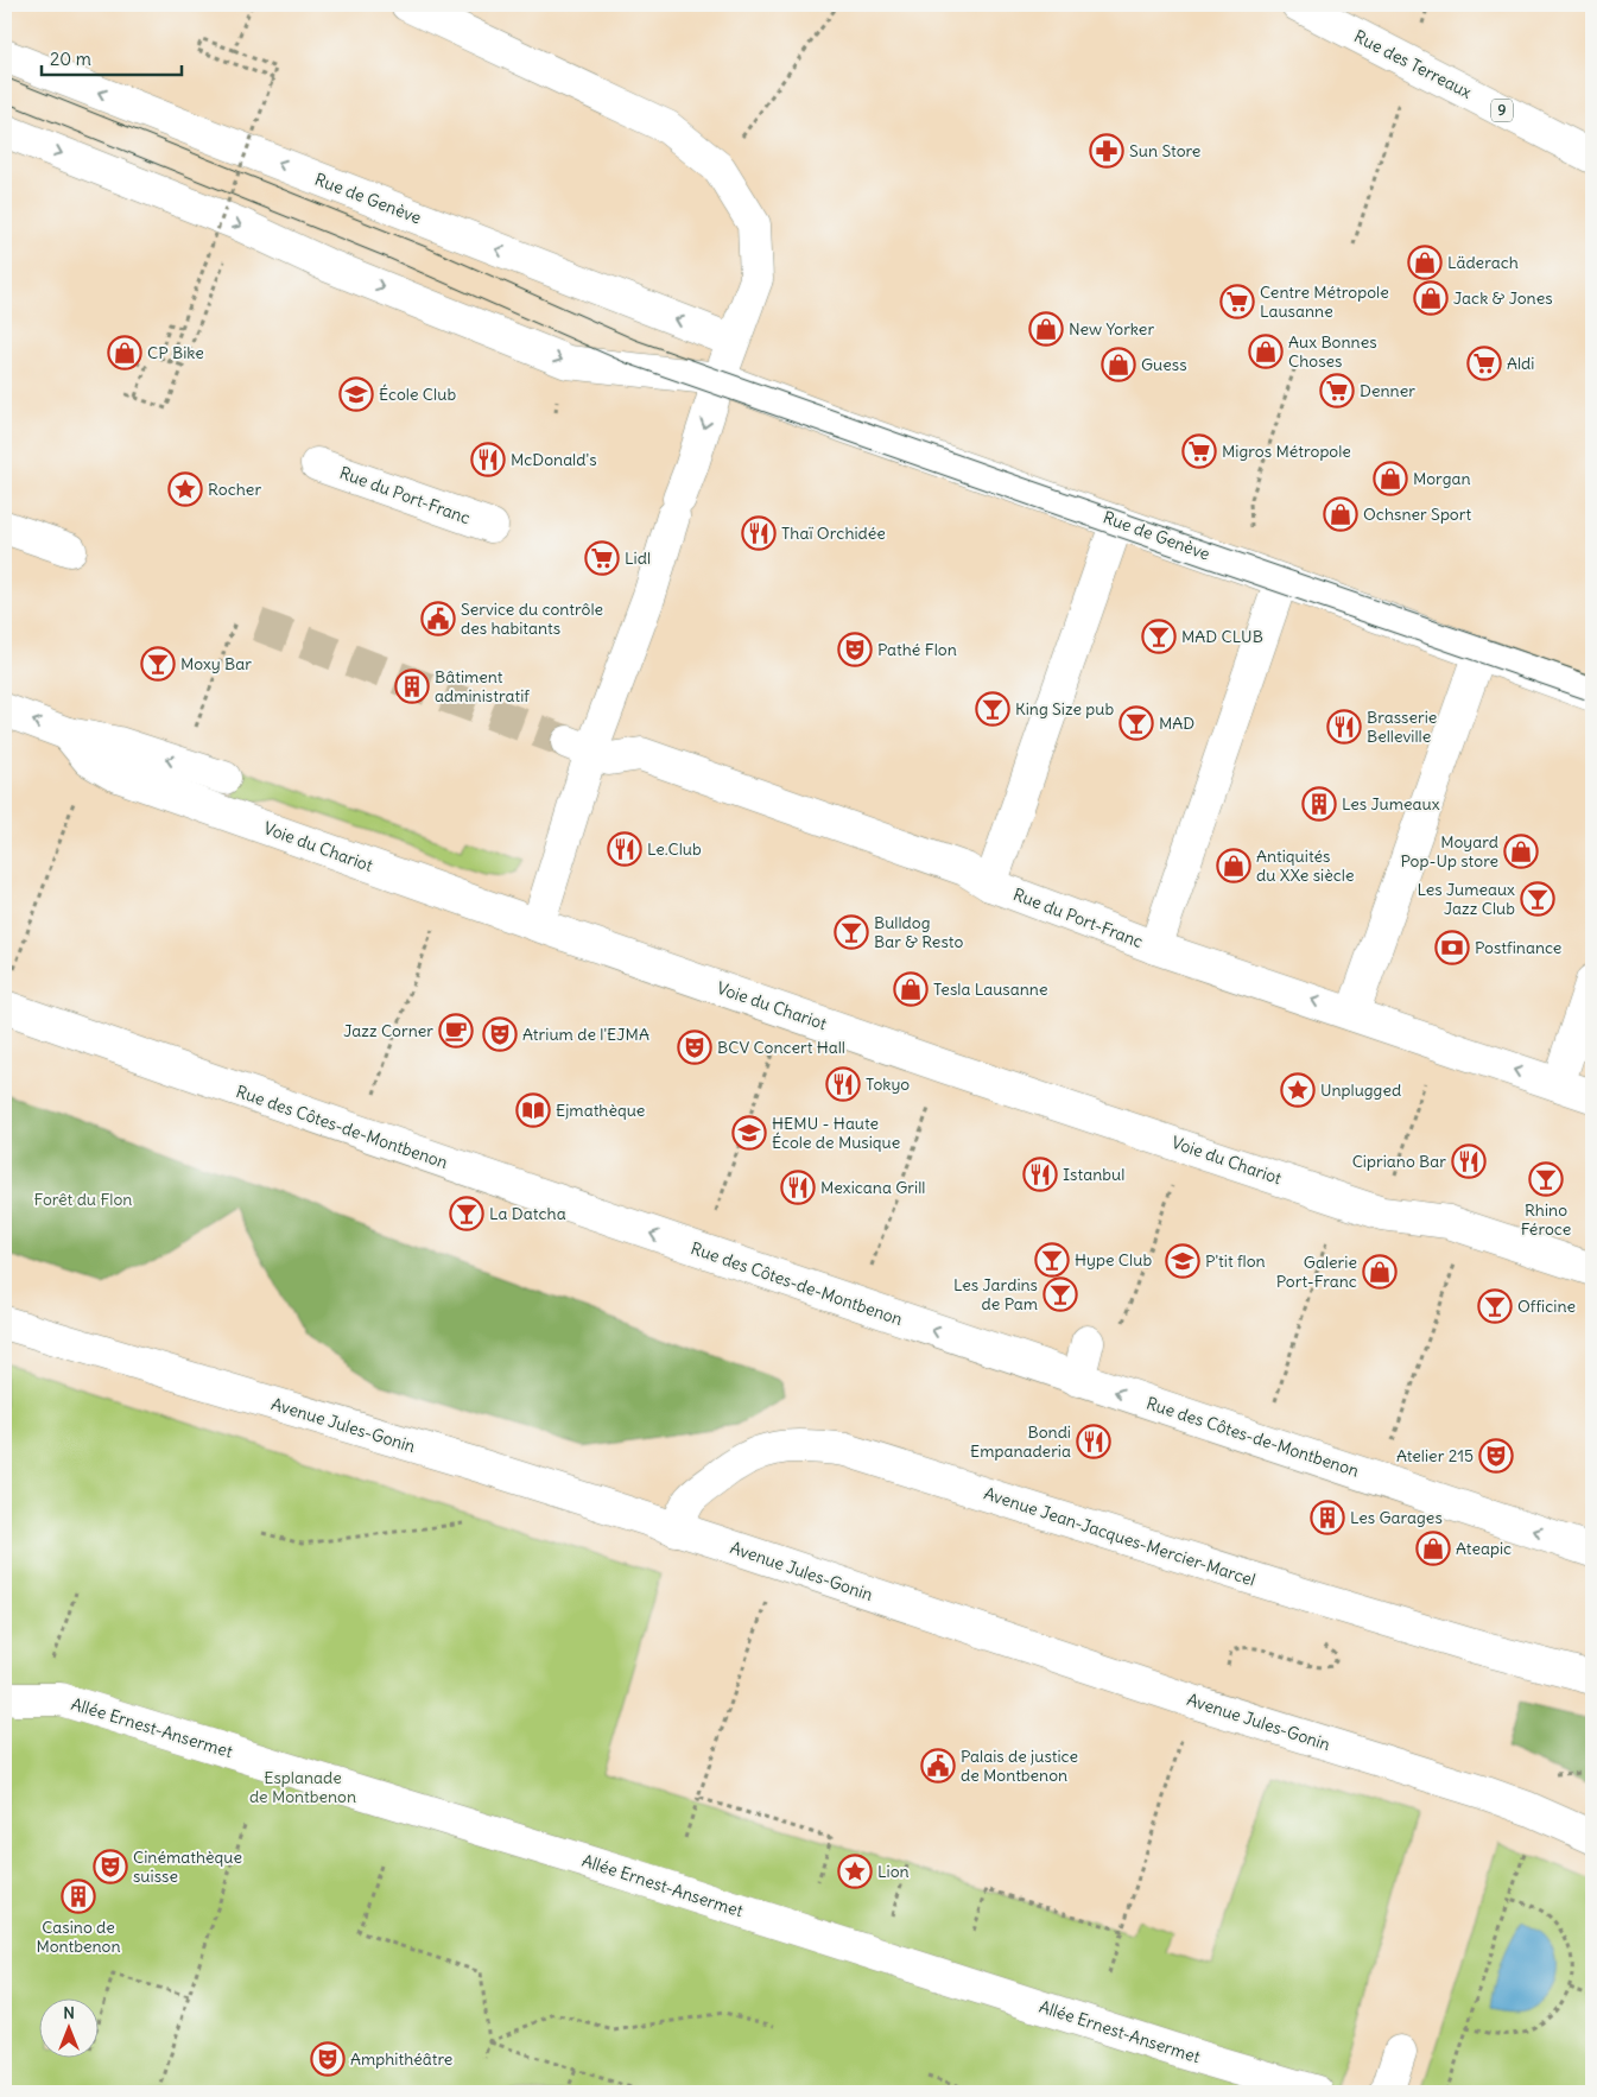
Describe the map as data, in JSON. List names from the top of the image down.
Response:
{
  "streets": {
    "street": [
      "Rue des Terreaux",
      "9",
      "Rue de Genève",
      "Rue du Port-Franc",
      "Voie du Chariot",
      "Rue des Côtes-de-Montbenon",
      "Avenue Jules-Gonin",
      "Avenue Jean-Jacques-Mercier-Marcel",
      "Allée Ernest-Ansermet"
    ]
  },
  "crossings": [
    ["Avenue Jules-Gonin", "Avenue Jean-Jacques-Mercier-Marcel"]
  ],
  "one_way": ["Rue des Côtes-de-Montbenon"],
  "parks": ["Forêt du Flon", "Esplanade de Montbenon"],
  "places": {
    "pharmacy": ["Sun Store"],
    "shop": [
      "Läderach",
      "Jack & Jones",
      "New Yorker",
      "Aux Bonnes Choses",
      "CP Bike",
      "Guess",
      "Morgan",
      "Ochsner Sport",
      "Moyard Pop-Up store",
      "Antiquités du XXe siècle",
      "Tesla Lausanne",
      "Galerie Port-Franc",
      "Ateapic"
    ],
    "supermarket": [
      "Centre Métropole Lausanne",
      "Aldi",
      "Denner",
      "Migros Métropole",
      "Lidl"
    ],
    "school or university": ["École Club", "HEMU - Haute École de Musique", "P'tit flon"],
    "restaurant": [
      "McDonald's",
      "Thaï Orchidée",
      "Brasserie Belleville",
      "Le.Club",
      "Tokyo",
      "Cipriano Bar",
      "Istanbul",
      "Mexicana Grill",
      "Bondi Empanaderia"
    ],
    "place": ["Rocher", "Unplugged", "Lion"],
    "public building": ["Service du contrôle des habitants", "Palais de justice de Montbenon"],
    "bar": [
      "MAD CLUB",
      "Moxy Bar",
      "King Size pub",
      "MAD",
      "Les Jumeaux Jazz Club",
      "Bulldog Bar & Resto",
      "Rhino Féroce",
      "La Datcha",
      "Hype Club",
      "Les Jardins de Pam",
      "Officine"
    ],
    "theatre": [
      "Pathé Flon",
      "Atrium de l'EJMA",
      "BCV Concert Hall",
      "Atelier 215",
      "Cinémathèque suisse",
      "Amphithéâtre"
    ],
    "building": [
      "Bâtiment administratif",
      "Les Jumeaux",
      "Les Garages",
      "Casino de Montbenon"
    ],
    "bank": ["Postfinance"],
    "cafe": ["Jazz Corner"],
    "library": ["Ejmathèque"]
  },
  "scale_bar": "20 m",
  "north": "top"
}
